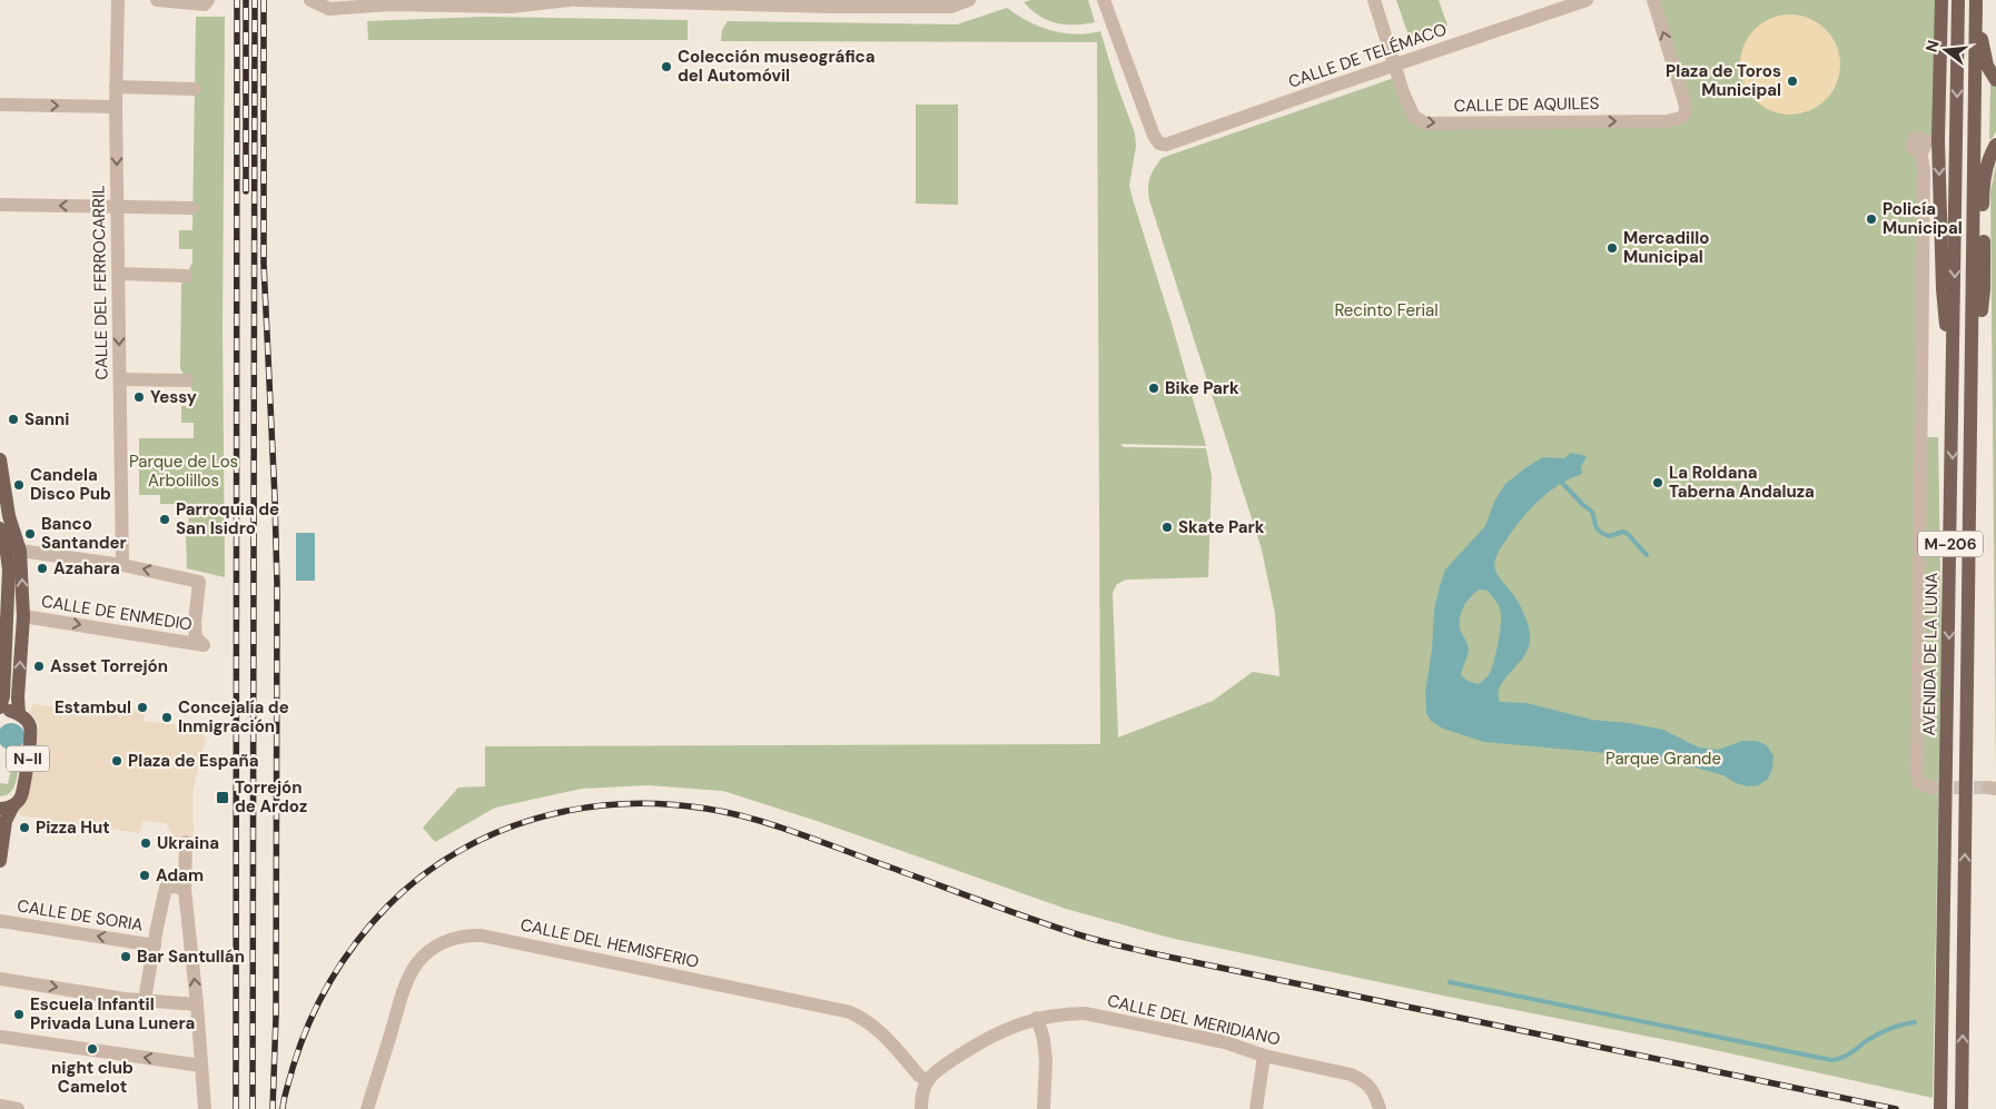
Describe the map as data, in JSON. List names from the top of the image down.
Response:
{
  "streets": {
    "main road": ["M-206", "AVENIDA DE LA LUNA", "N-II"],
    "street": [
      "CALLE DE TELÉMACO",
      "CALLE DE AQUILES",
      "CALLE DEL FERROCARRIL",
      "CALLE DE ENMEDIO",
      "CALLE DE SORIA",
      "CALLE DEL HEMISFERIO",
      "CALLE DEL MERIDIANO"
    ]
  },
  "crossings": [
    ["CALLE DE TELÉMACO", "CALLE DE AQUILES"],
    ["CALLE DEL FERROCARRIL", "CALLE DE ENMEDIO"],
    ["CALLE DE ENMEDIO", "N-II"],
    ["CALLE DEL HEMISFERIO", "CALLE DEL MERIDIANO"]
  ],
  "one_way": ["CALLE DEL FERROCARRIL"],
  "parks": ["Recinto Ferial", "Parque de Los Arbolillos", "Parque Grande"],
  "places": {
    "other": [
      "Colección museográfica del Automóvil",
      "Plaza de Toros Municipal",
      "Policía Municipal",
      "Mercadillo Municipal",
      "Bike Park",
      "Yessy",
      "Sanni",
      "La Roldana Taberna Andaluza",
      "Candela Disco Pub",
      "Parroquia de San Isidro",
      "Skate Park",
      "Banco Santander",
      "Azahara",
      "Asset Torrejón",
      "Estambul",
      "Concejalía de Inmigración",
      "Plaza de España",
      "Pizza Hut",
      "Ukraina",
      "Adam",
      "Bar Santullán",
      "Escuela Infantil Privada Luna Lunera",
      "night club Camelot"
    ],
    "transit": ["Torrejón de Ardoz"]
  },
  "north": "left"
}
